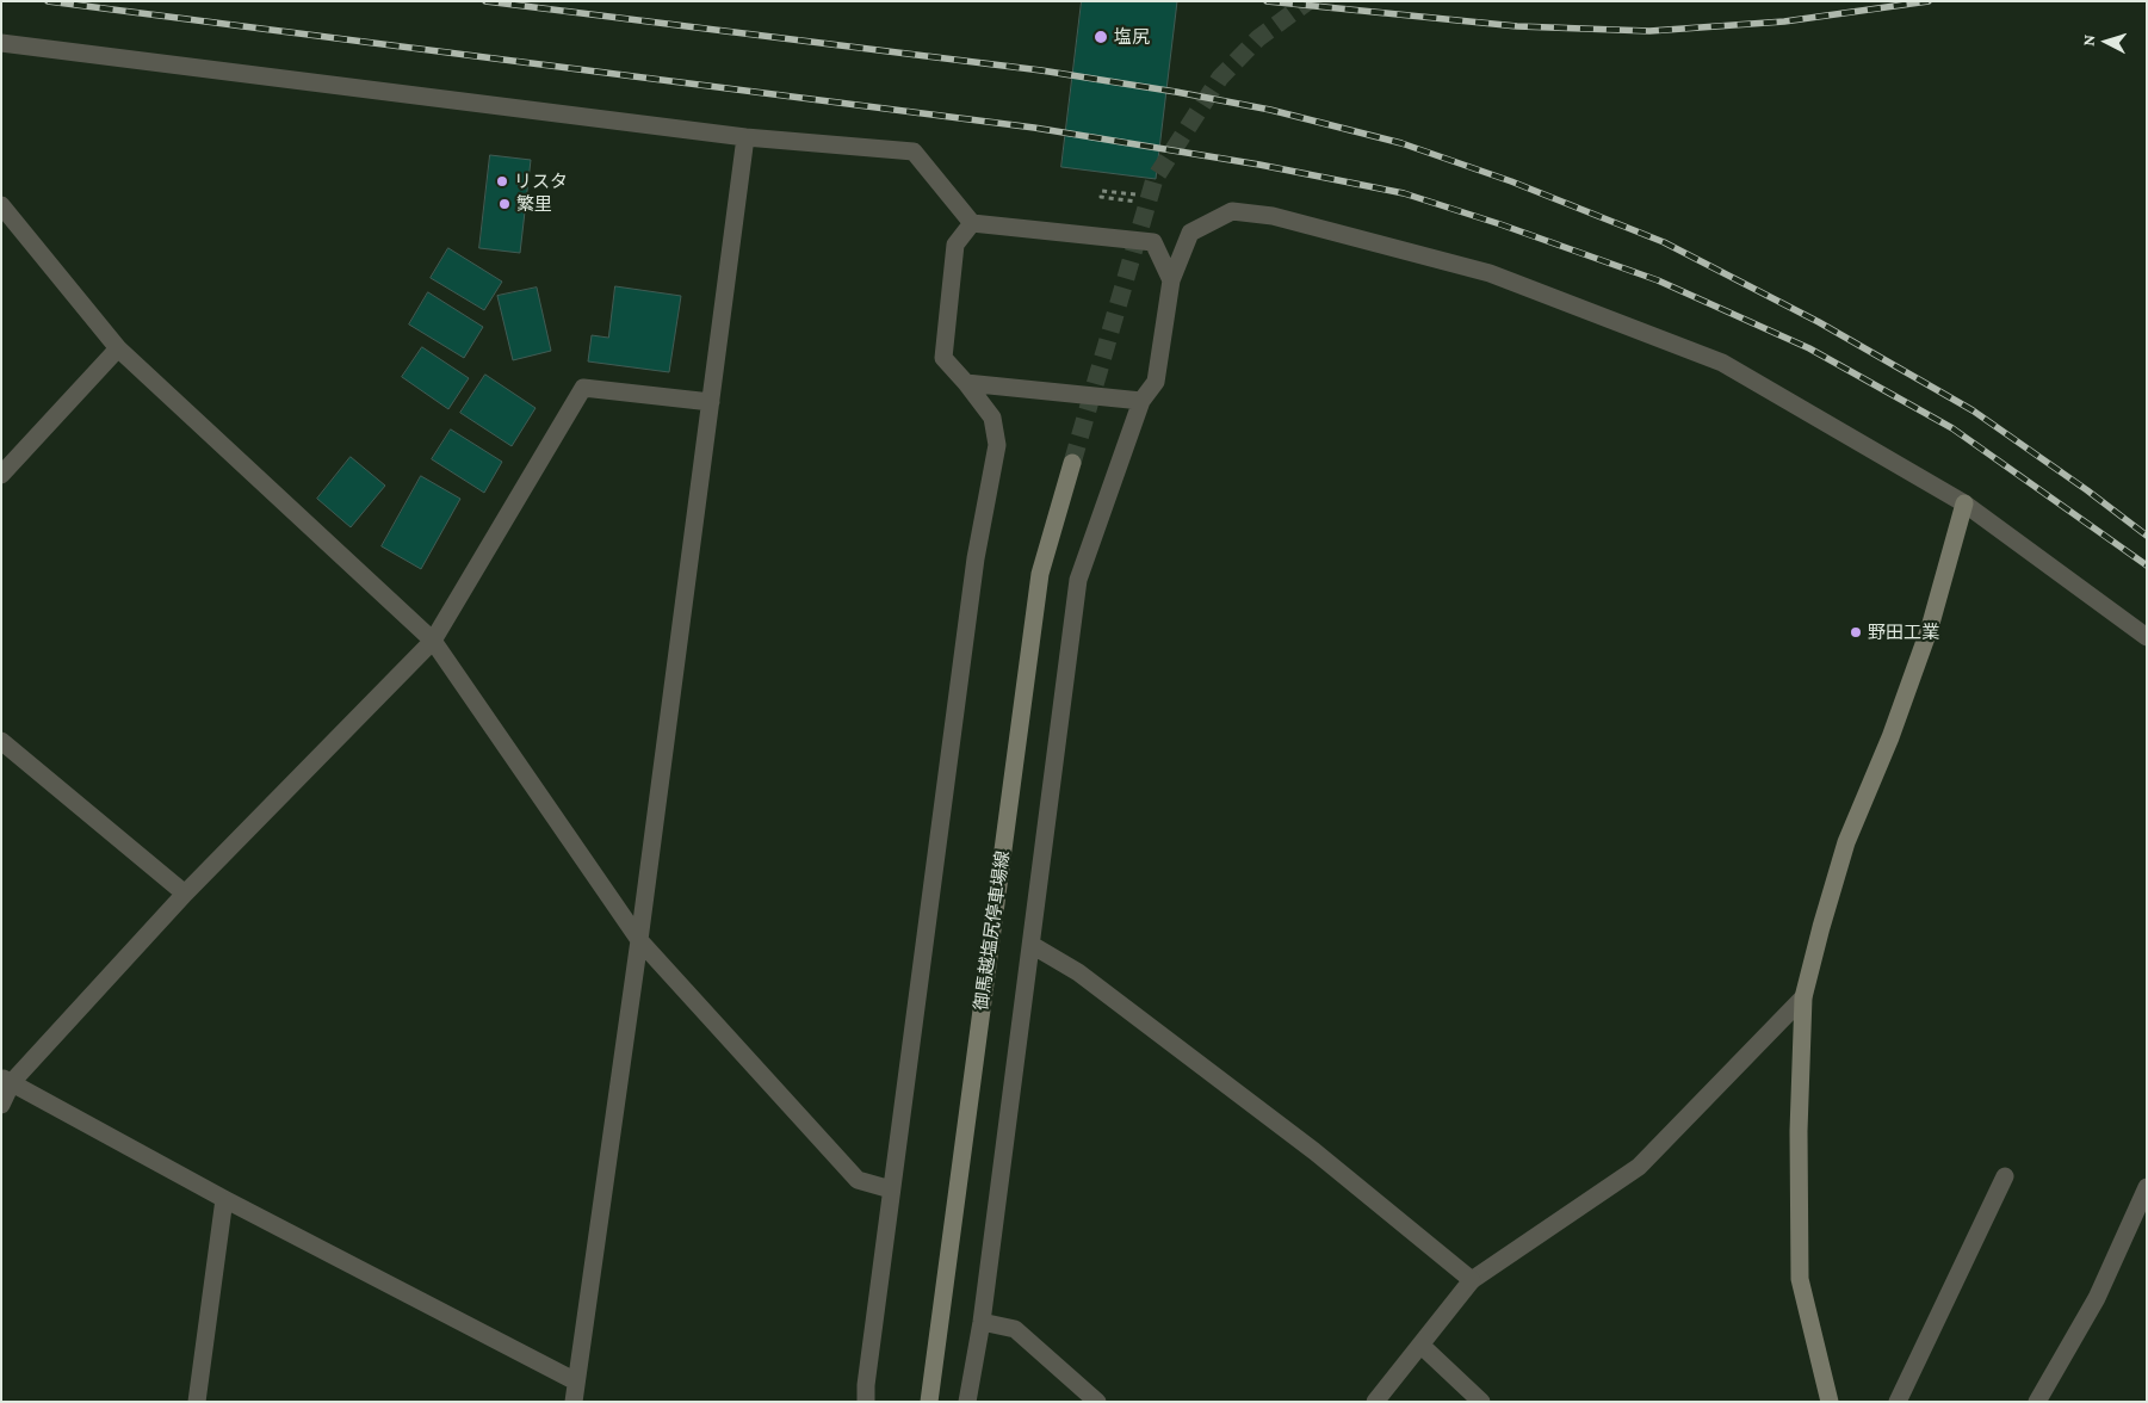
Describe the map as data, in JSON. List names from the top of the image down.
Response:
{
  "streets": {
    "main road": ["御馬越塩尻停車場線"]
  },
  "places": [
    "塩尻",
    "リスタ",
    "繁里",
    "野田工業"
  ],
  "north": "left"
}
